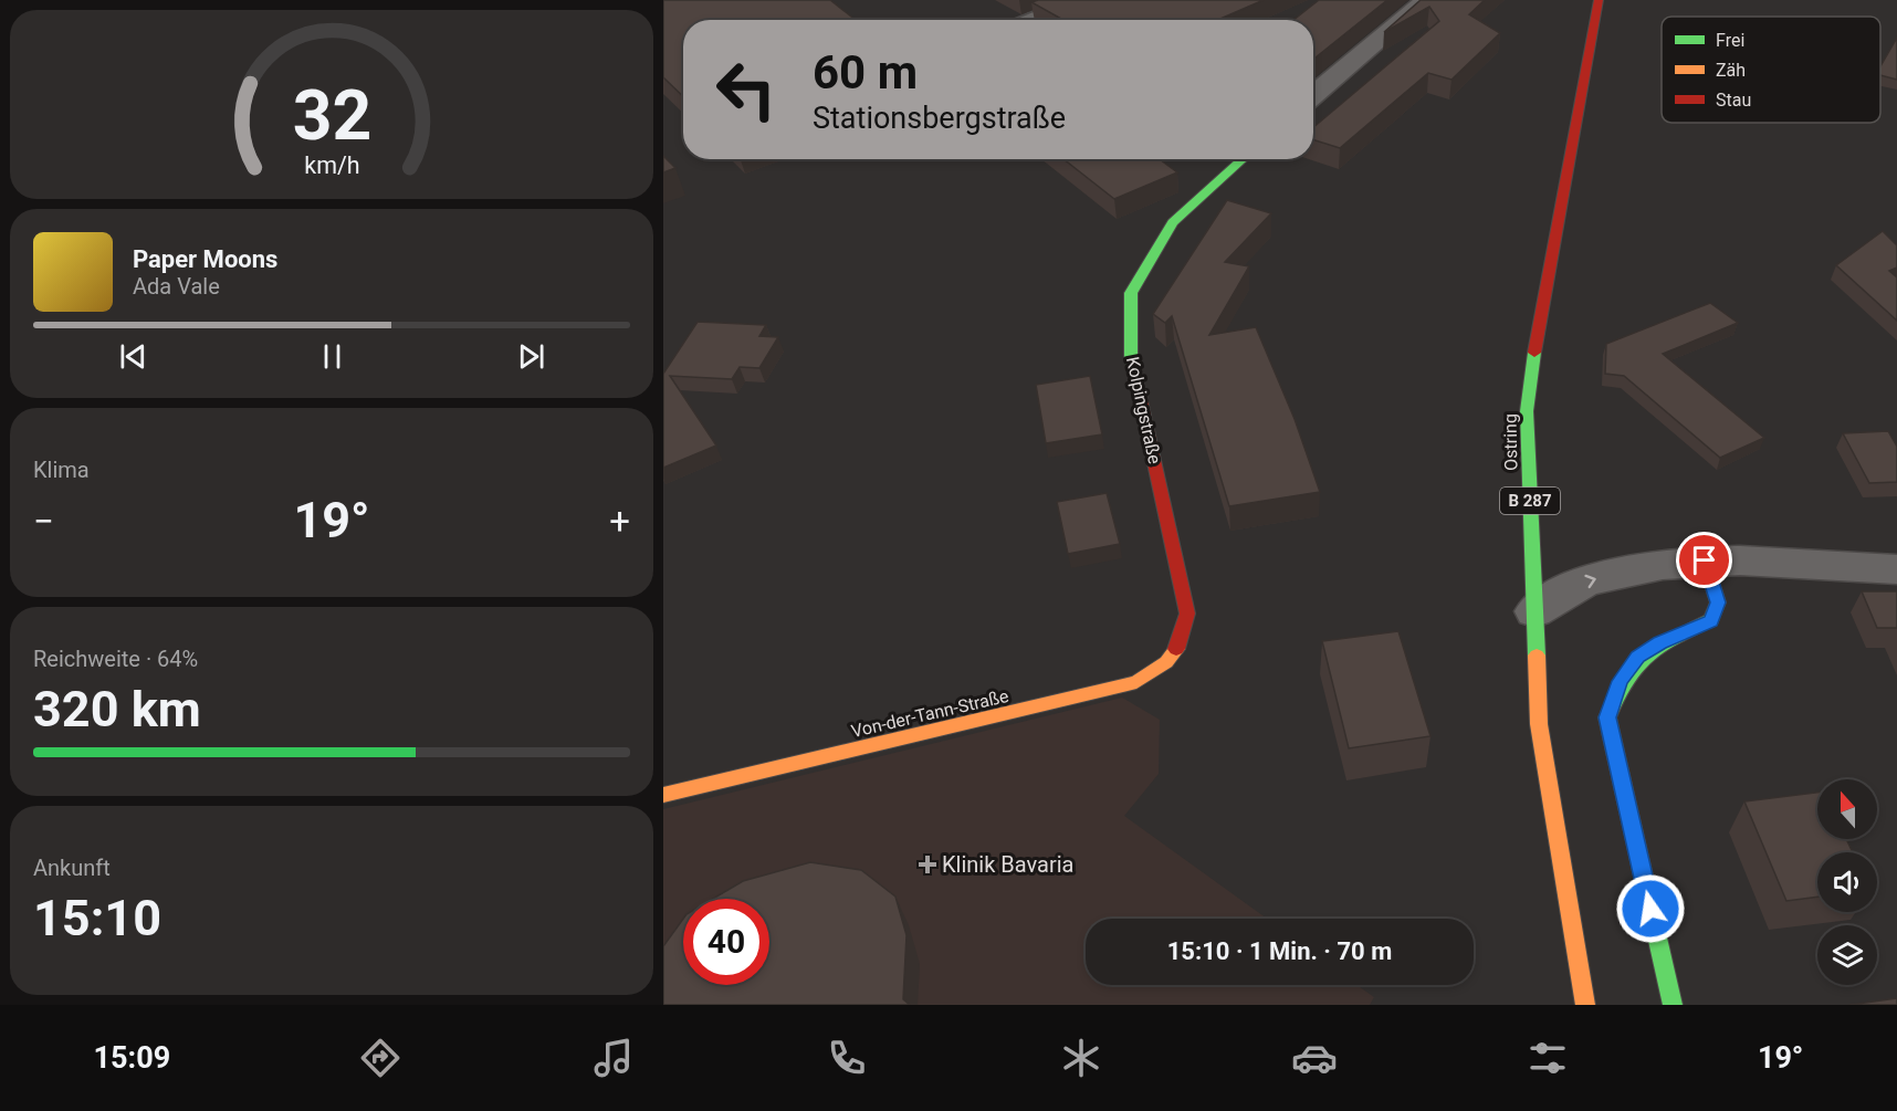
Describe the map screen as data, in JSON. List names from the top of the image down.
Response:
{
  "streets": {
    "street": [
      "Kolpingstraße",
      "Ostring",
      "B 287",
      "Von-der-Tann-Straße"
    ]
  },
  "crossings": [
    ["Kolpingstraße", "Von-der-Tann-Straße"]
  ],
  "places": {
    "health": ["Klinik Bavaria"]
  },
  "legend": ["Frei", "Zäh", "Stau"],
  "north": "top",
  "page": {
    "turn": ["60 m", "Stationsbergstraße"],
    "song": ["Paper Moons", "Ada Vale"],
    "tile": [
      "Klima",
      ["Reichweite · 64%", "320 km"],
      ["Ankunft", "15:10"]
    ],
    "heat": ["−", "19°", "+"],
    "limit": "40",
    "trip": "15:10 · 1 Min. · 70 m",
    "tabs": ["15:09", "19°"],
    "gauge": ["32", "km/h"]
  }
}
